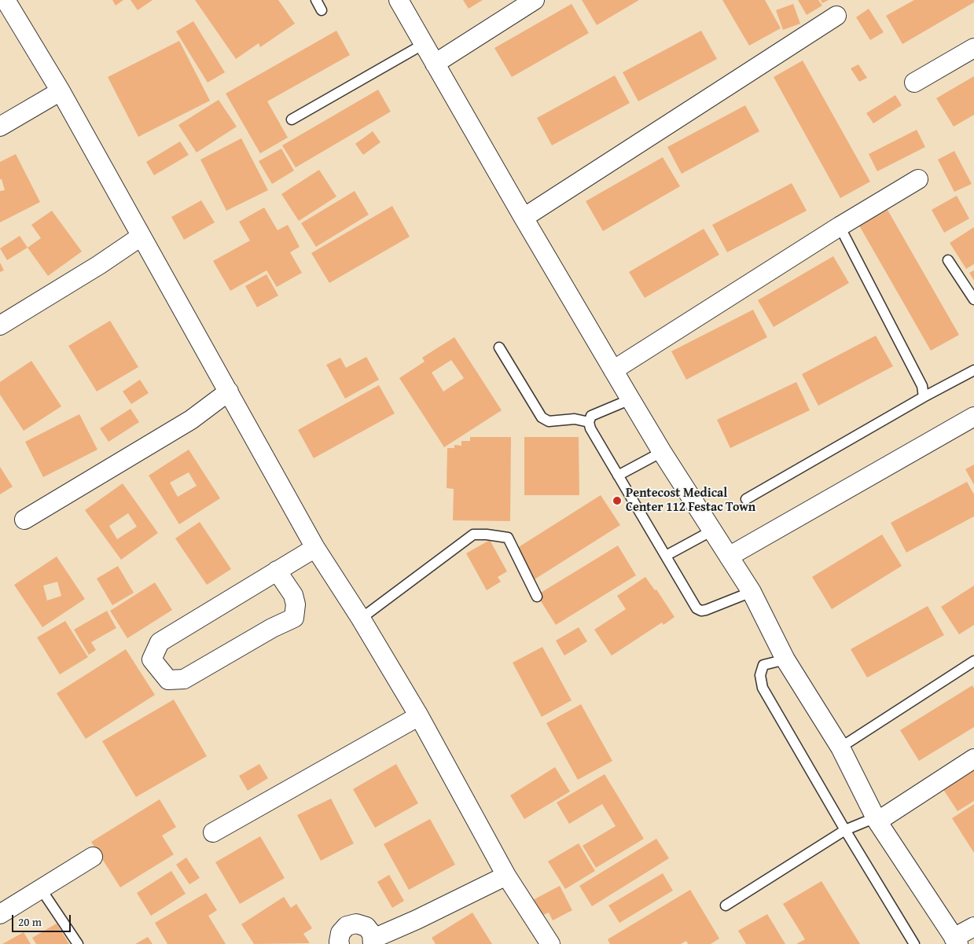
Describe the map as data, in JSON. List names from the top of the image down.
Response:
{
  "places": ["Pentecost Medical Center 112 Festac Town"],
  "scale_bar": "20 m"
}
